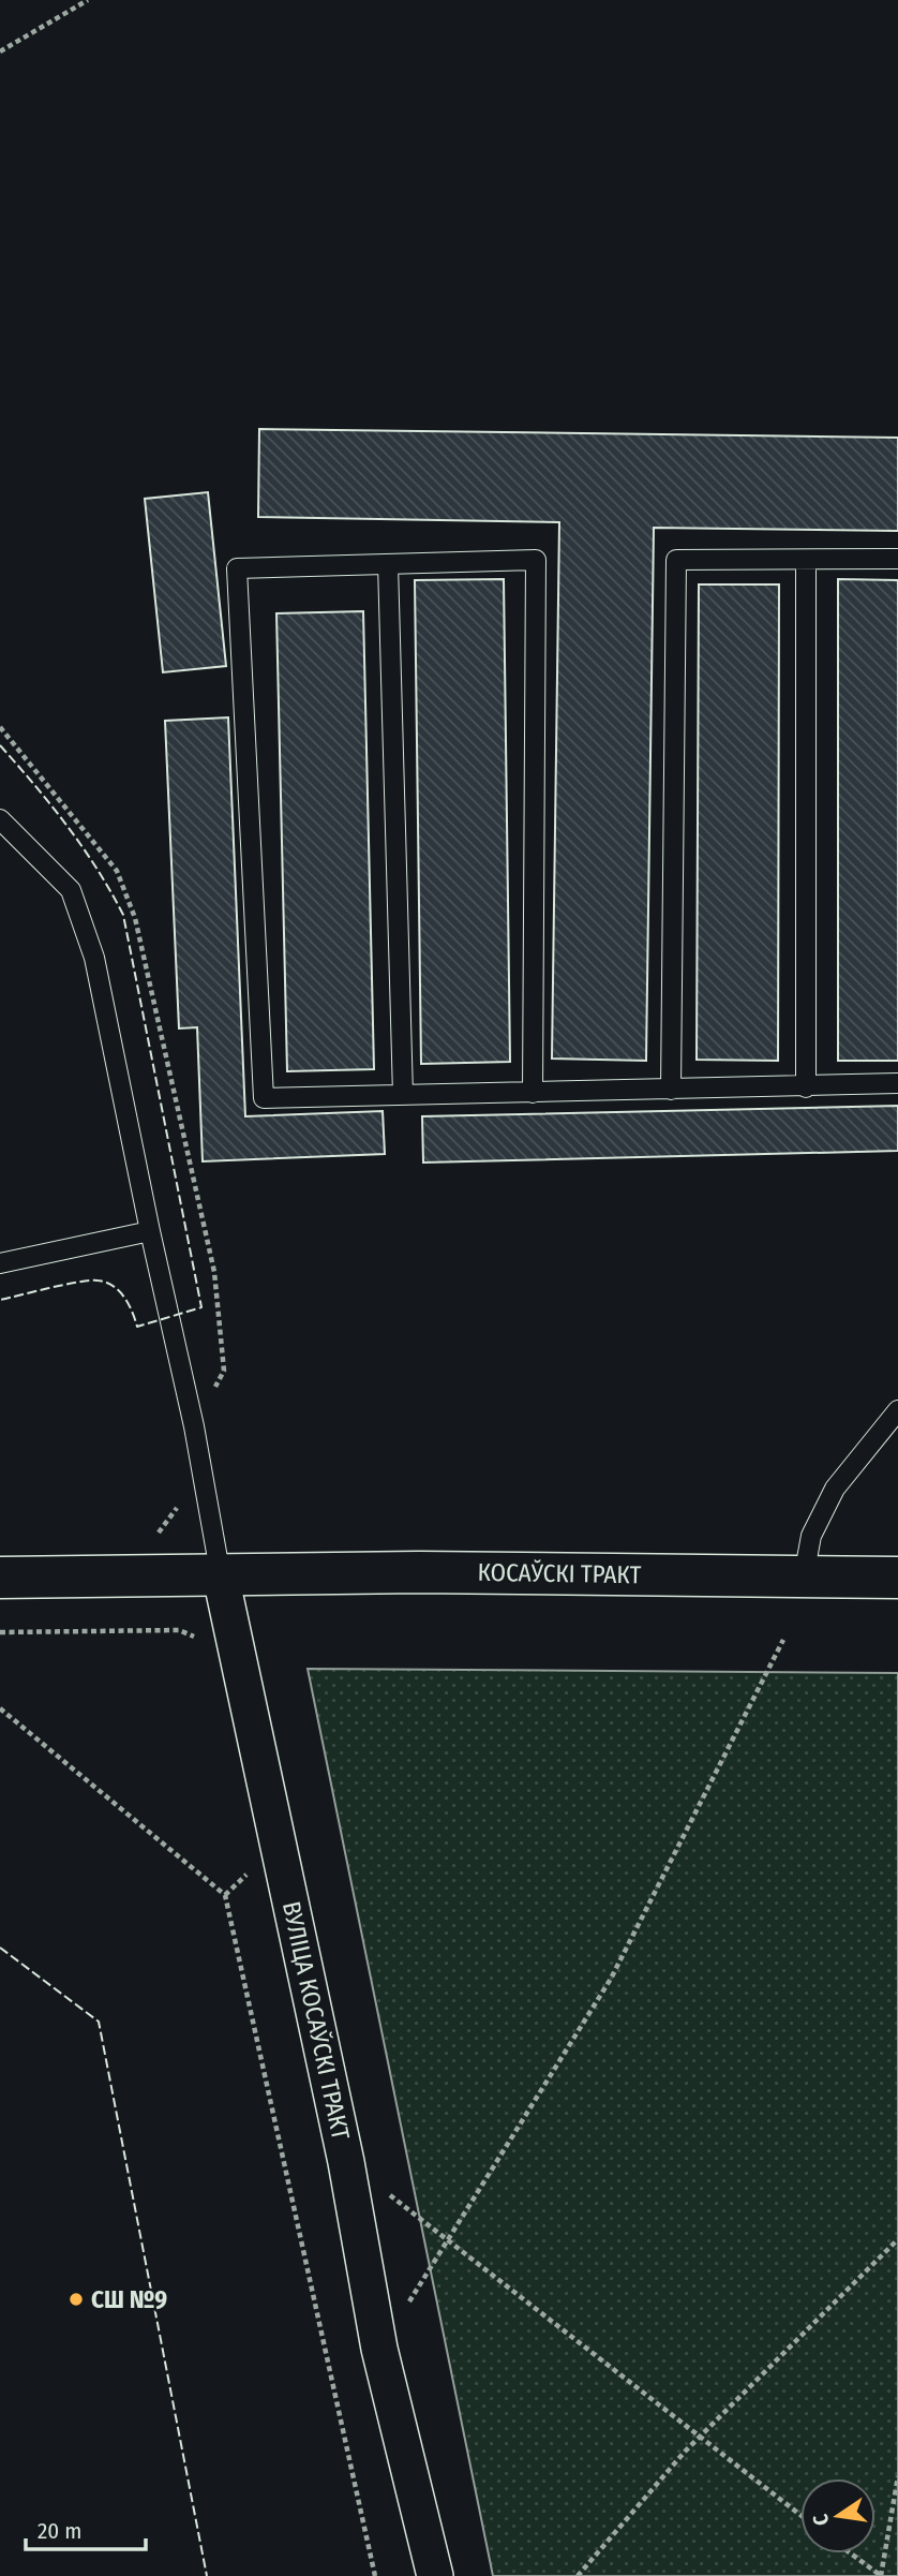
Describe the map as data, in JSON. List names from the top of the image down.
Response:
{
  "streets": {
    "main road": ["КОСАЎСКІ ТРАКТ"],
    "street": ["ВУЛІЦА КОСАЎСКІ ТРАКТ"]
  },
  "crossings": [
    ["КОСАЎСКІ ТРАКТ", "ВУЛІЦА КОСАЎСКІ ТРАКТ"]
  ],
  "places": ["СШ №9"],
  "scale_bar": "20 m",
  "north": "left"
}
